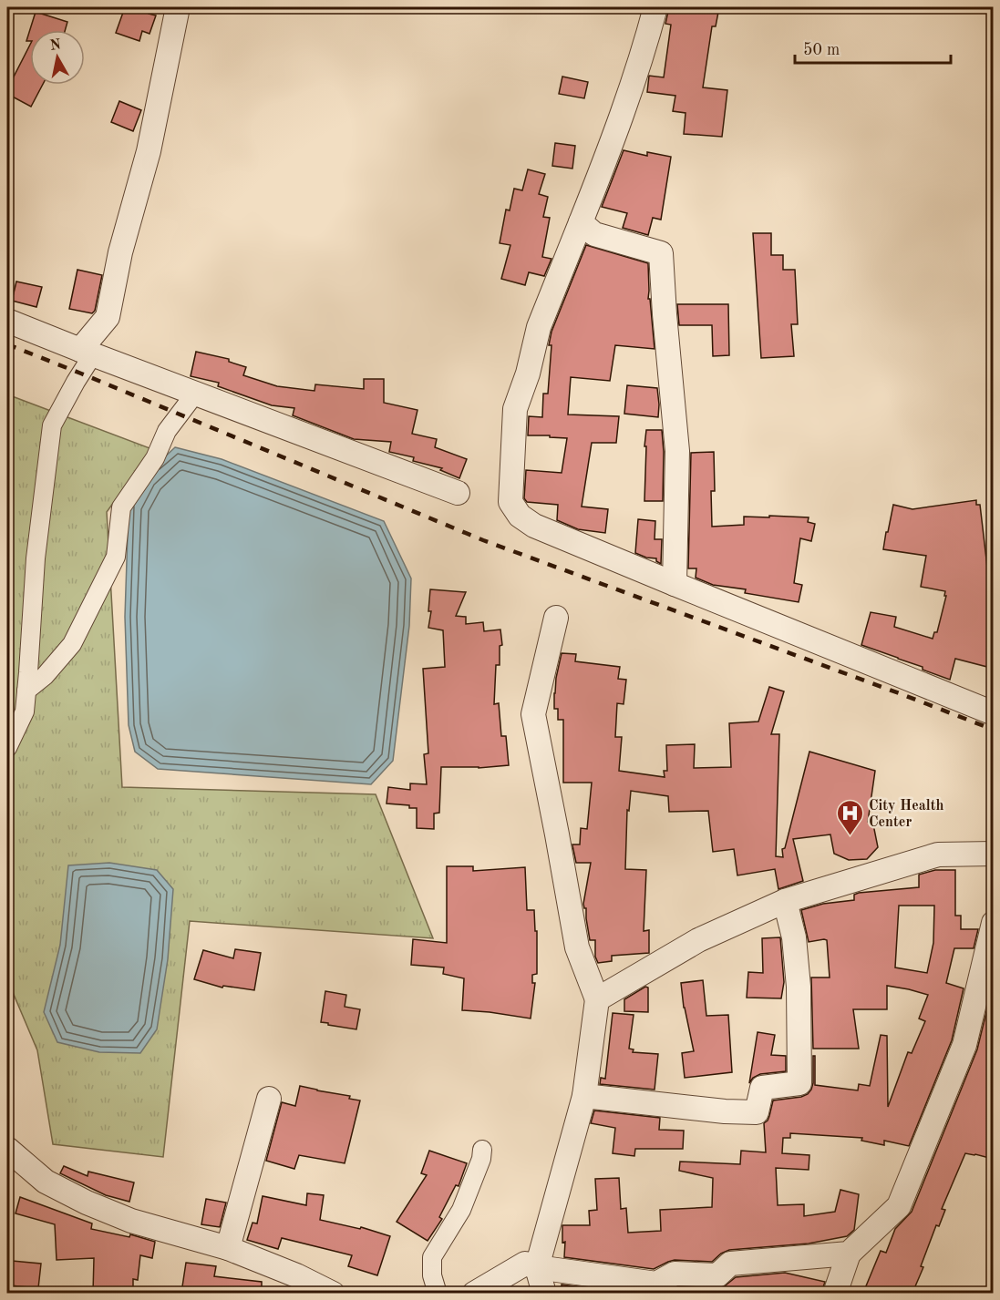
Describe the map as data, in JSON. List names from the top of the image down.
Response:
{
  "places": {
    "hospital": ["City Health Center"]
  },
  "scale_bar": "50 m",
  "north": "top"
}
